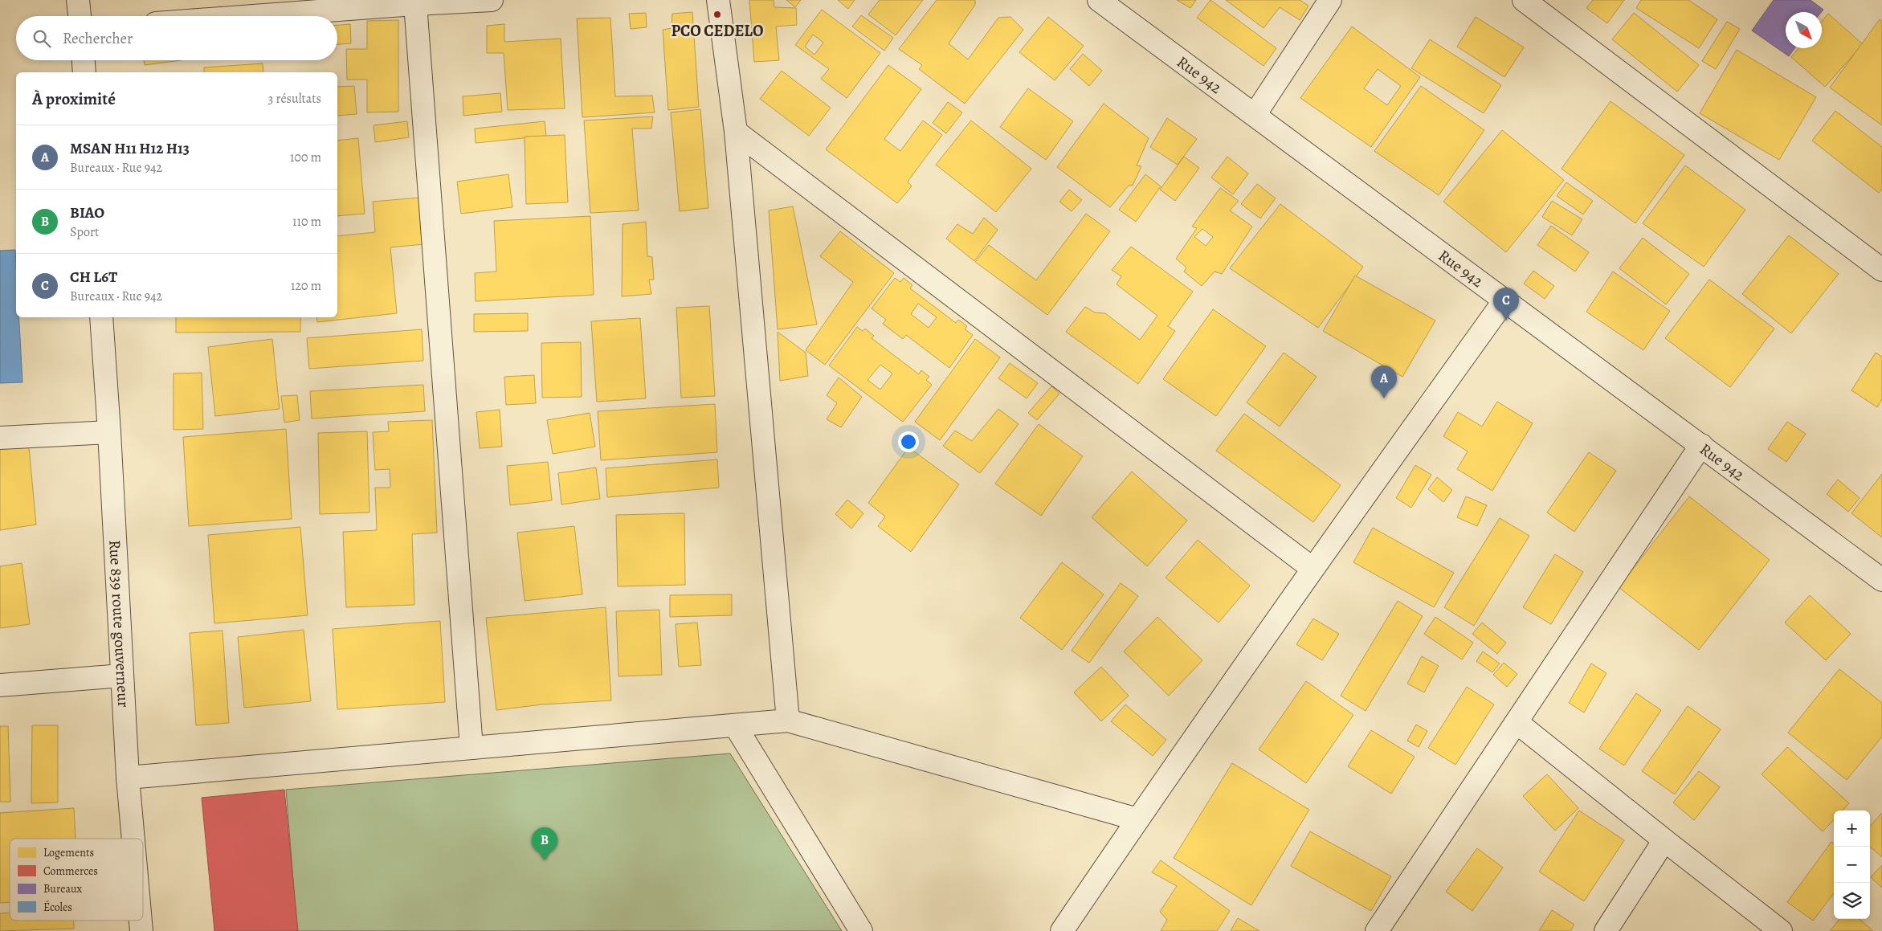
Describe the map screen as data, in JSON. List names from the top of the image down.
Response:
{
  "streets": {
    "street": ["Rue 942", "Rue 839 route gouverneur"]
  },
  "places": ["PCO CEDELO"],
  "legend": [
    "Logements",
    "Commerces",
    "Bureaux",
    "Écoles"
  ],
  "north": "bottom right",
  "page": {
    "search": "Rechercher",
    "heading": ["À proximité", "3 résultats"],
    "list": [
      {
        "mark": "A",
        "name": "MSAN H11 H12 H13",
        "note": "Bureaux · Rue 942",
        "value": "100 m"
      },
      {
        "mark": "B",
        "name": "BIAO",
        "note": "Sport",
        "value": "110 m"
      },
      {
        "mark": "C",
        "name": "CH L6T",
        "note": "Bureaux · Rue 942",
        "value": "120 m"
      }
    ],
    "pins": ["C", "A", "B"],
    "map_buttons": ["+", "−"]
  }
}
